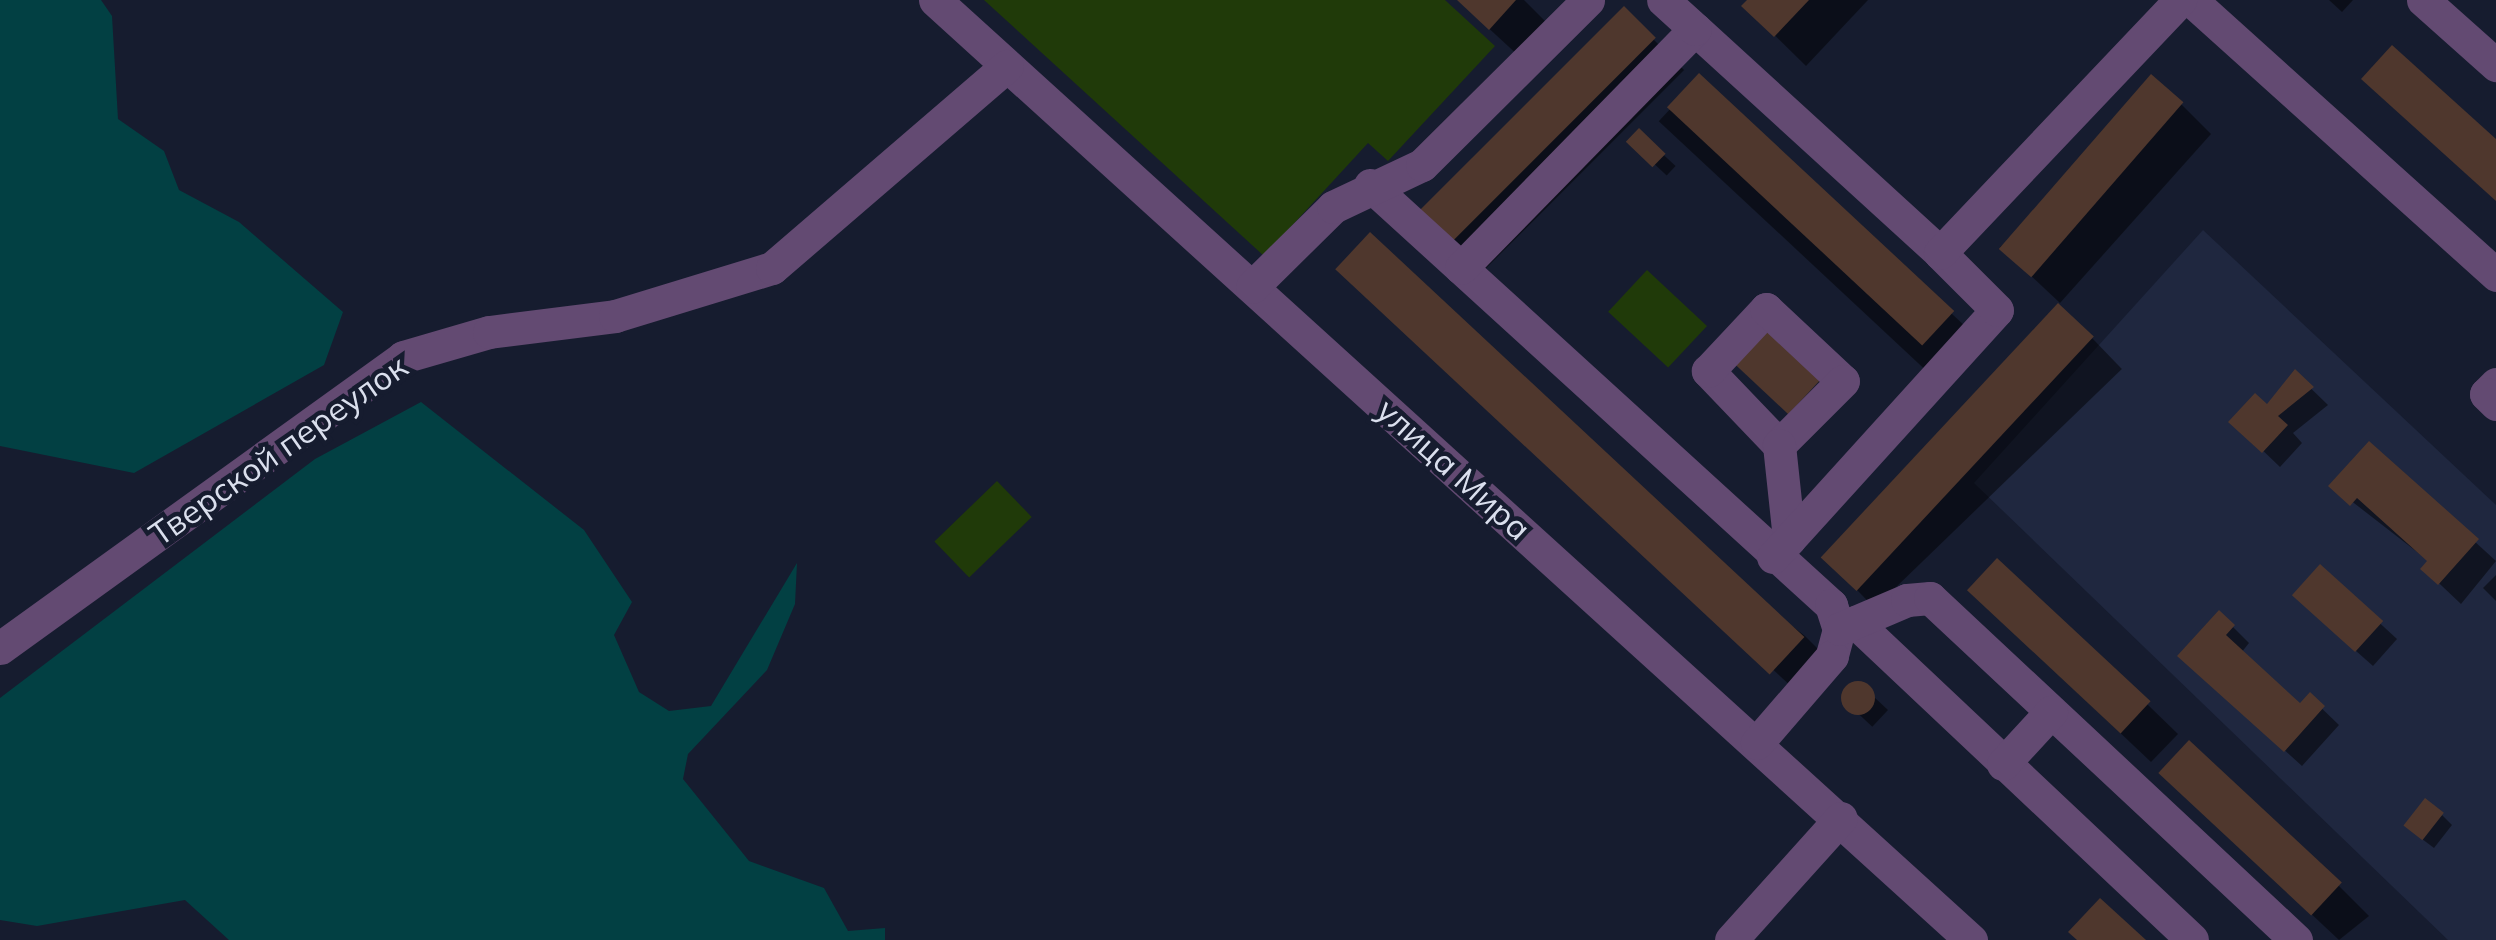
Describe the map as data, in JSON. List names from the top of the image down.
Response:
{
  "streets": {
    "street": ["Тверской переулок", "улица Мира"]
  },
  "crossings": [
    ["Тверской переулок", "улица Мира"]
  ]
}
